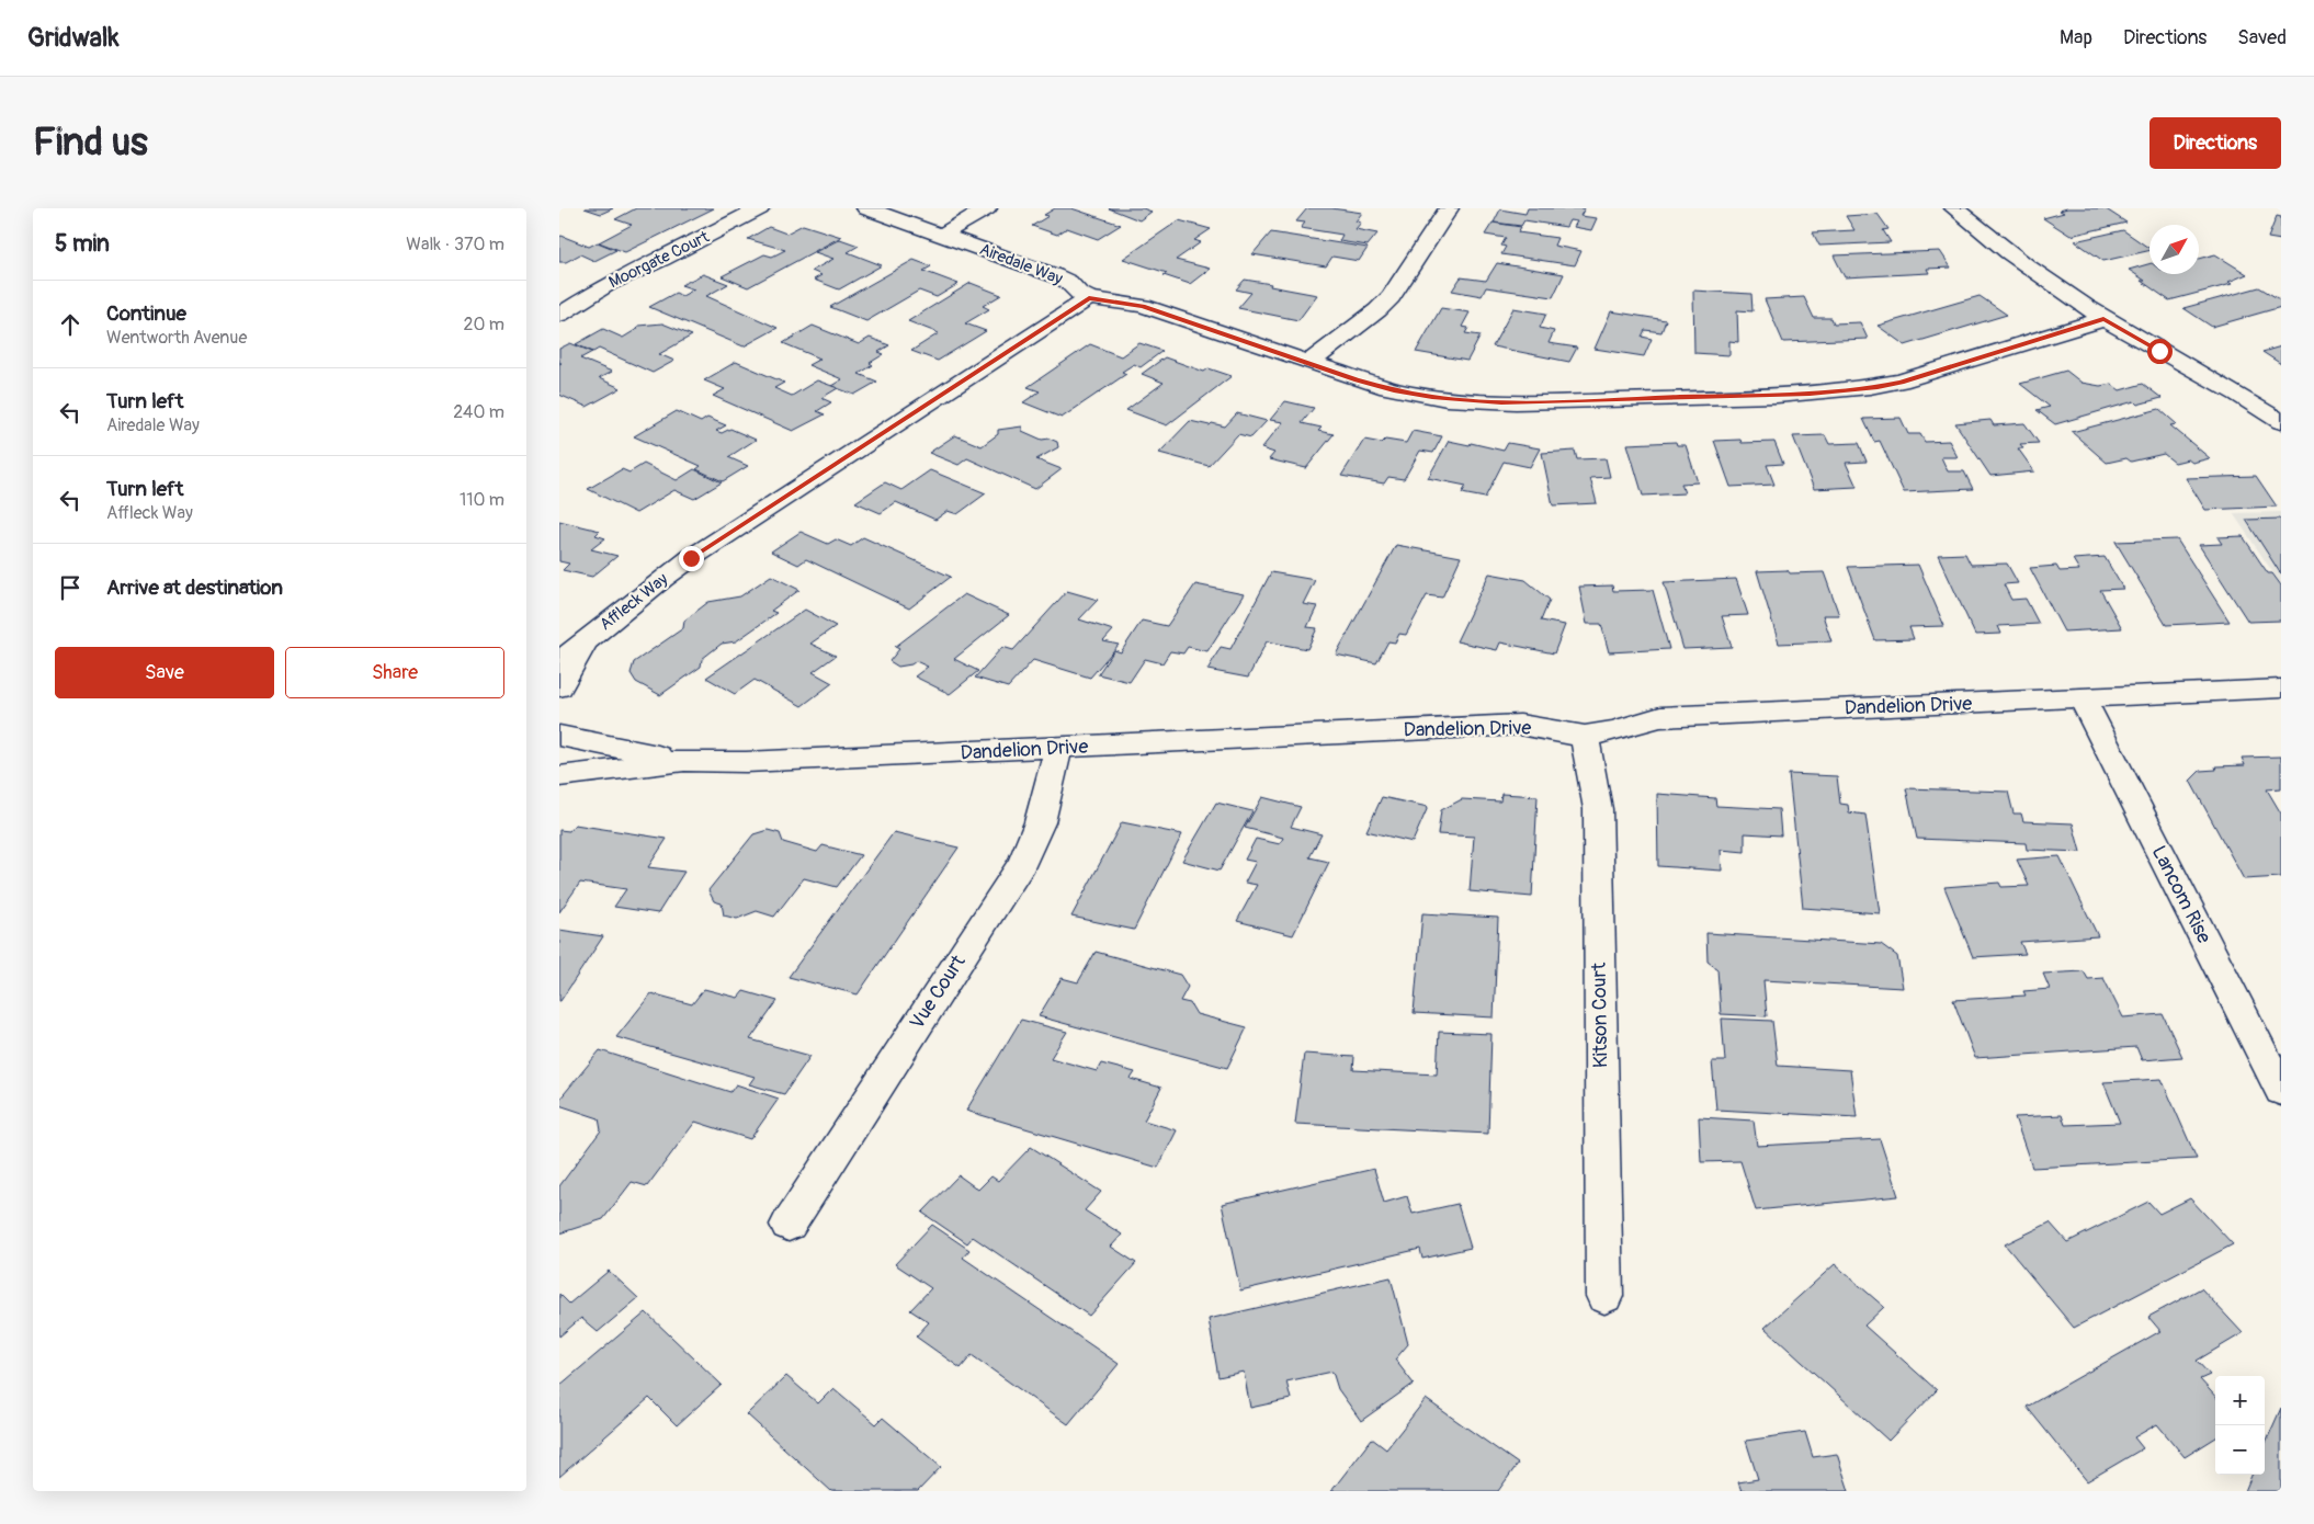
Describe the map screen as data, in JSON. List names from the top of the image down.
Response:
{
  "streets": {
    "street": [
      "Moorgate Court",
      "Airedale Way",
      "Affleck Way",
      "Dandelion Drive",
      "Lancom Rise",
      "Vue Court",
      "Kitson Court"
    ]
  },
  "crossings": [
    ["Airedale Way", "Affleck Way"],
    ["Dandelion Drive", "Lancom Rise"],
    ["Dandelion Drive", "Vue Court"],
    ["Dandelion Drive", "Kitson Court"]
  ],
  "north": "top right",
  "page": {
    "header": "Gridwalk",
    "nav": ["Map", "Directions", "Saved"],
    "buttons": [
      "Directions",
      ["Save", "Share"]
    ],
    "title": "Find us",
    "heading": ["5 min", "Walk · 370 m"],
    "list": [
      ["Continue", "Wentworth Avenue", "20 m"],
      ["Turn left", "Airedale Way", "240 m"],
      ["Turn left", "Affleck Way", "110 m"],
      "Arrive at destination"
    ],
    "map_buttons": ["+", "−"]
  }
}
